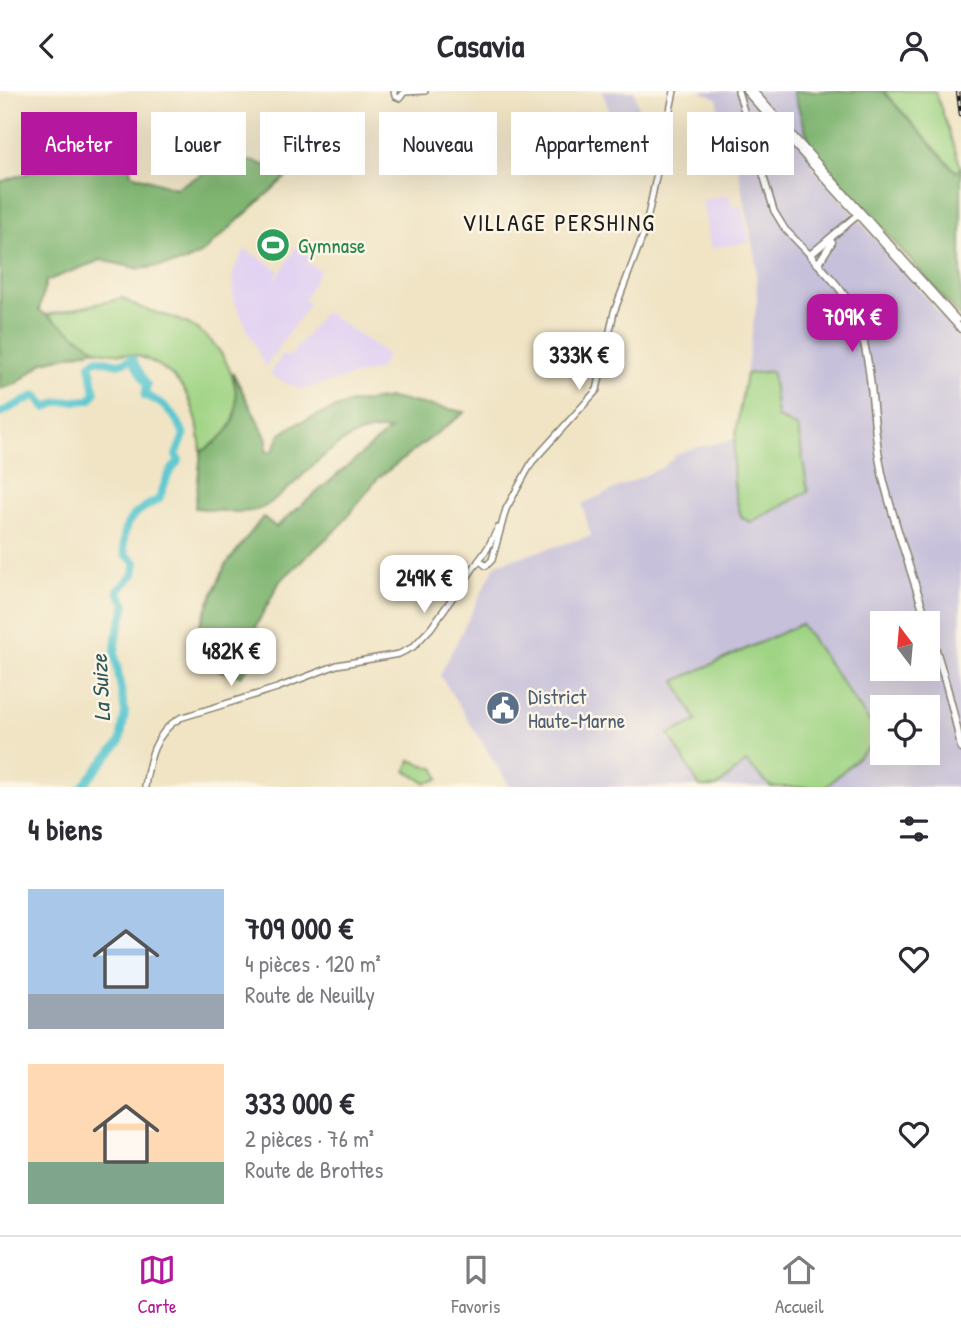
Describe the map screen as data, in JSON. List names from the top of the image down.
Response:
{
  "districts": ["VILLAGE PERSHING"],
  "water": ["La Suize"],
  "places": {
    "sports": ["Gymnase"],
    "public building": ["District Haute-Marne"]
  },
  "north": "top",
  "page": {
    "header": "Casavia",
    "chip": [
      "Acheter",
      "Louer",
      "Filtres",
      "Nouveau",
      "Appartement",
      "Maison"
    ],
    "price": [
      "709K €",
      "333K €",
      "249K €",
      "482K €"
    ],
    "heading": "4 biens",
    "list": [
      {
        "name": "709 000 €",
        "note": "4 pièces · 120 m² · Route de Neuilly"
      },
      {
        "name": "333 000 €",
        "note": "2 pièces · 76 m² · Route de Brottes"
      }
    ],
    "tabs": ["Carte", "Favoris", "Accueil"]
  }
}
